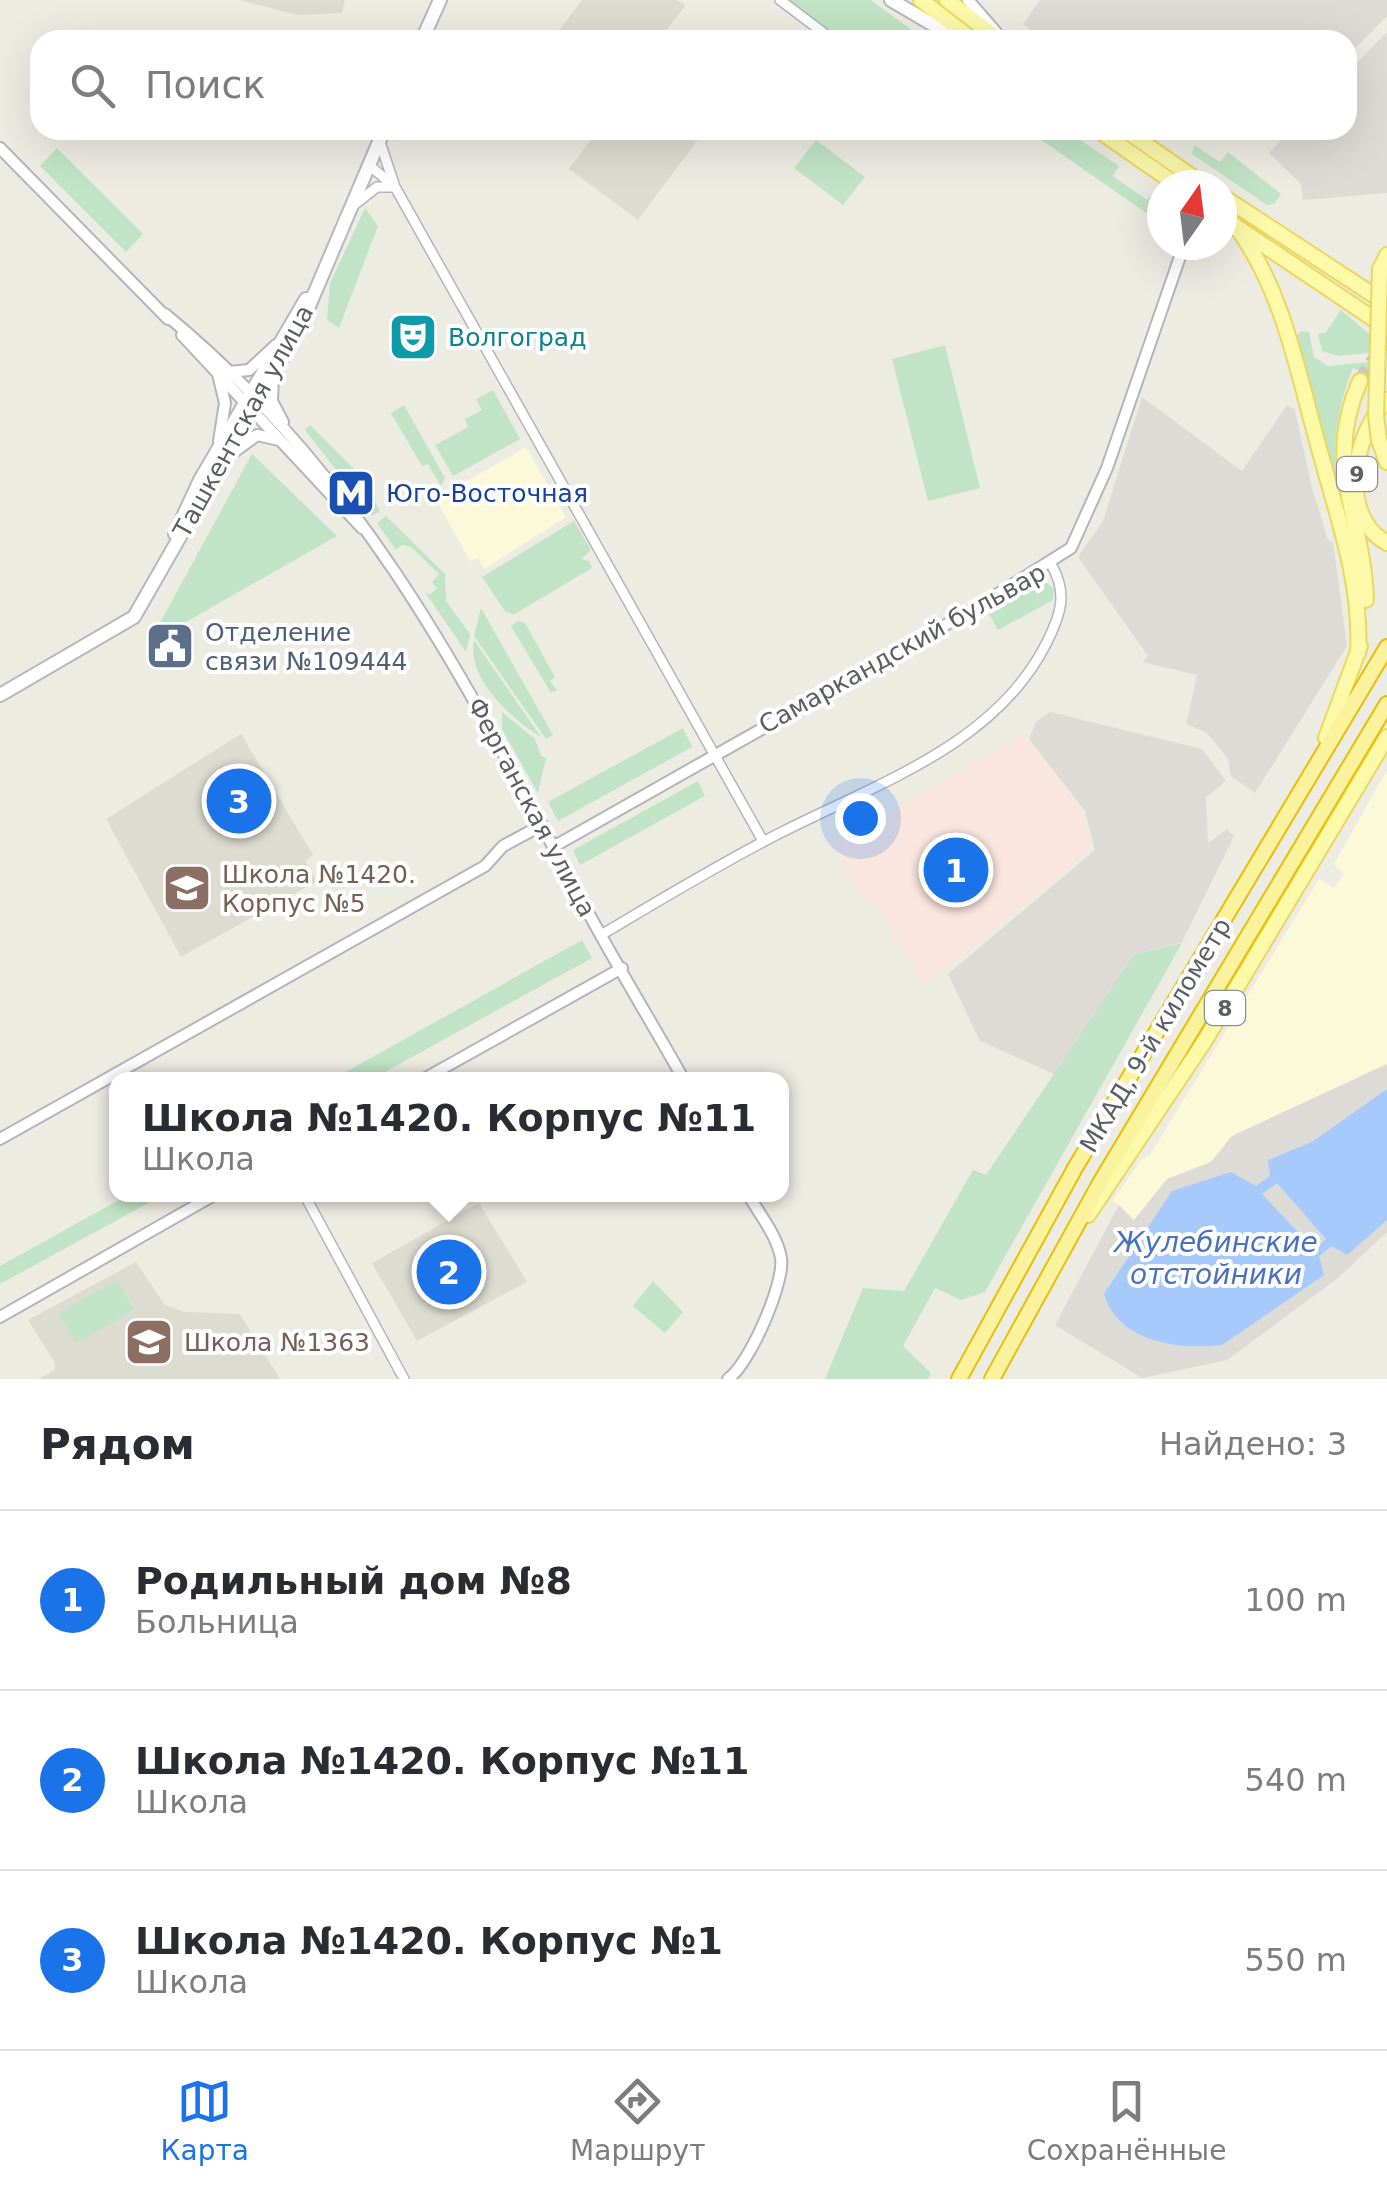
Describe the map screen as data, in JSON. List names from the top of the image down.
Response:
{
  "streets": {
    "highway": ["МКАД, 9-й километр"],
    "main road": ["Ташкентская улица", "9", "8"],
    "street": ["Самаркандский бульвар", "Ферганская улица"]
  },
  "crossings": [
    ["Ташкентская улица", "Ферганская улица"],
    ["Самаркандский бульвар", "Ферганская улица"],
    ["8", "МКАД, 9-й километр"]
  ],
  "water": ["Жулебинские отстойники"],
  "places": {
    "theatre": ["Волгоград"],
    "metro station": ["Юго-Восточная"],
    "public building": ["Отделение связи №109444"],
    "school or university": ["Школа №1420. Корпус №5", "Школа №1363"]
  },
  "north": "top",
  "page": {
    "search": "Поиск",
    "pins": ["3", "1", "2"],
    "popup": ["Школа №1420. Корпус №11", "Школа"],
    "heading": ["Рядом", "Найдено: 3"],
    "list": [
      {
        "mark": "1",
        "name": "Родильный дом №8",
        "note": "Больница",
        "value": "100 m"
      },
      {
        "mark": "2",
        "name": "Школа №1420. Корпус №11",
        "note": "Школа",
        "value": "540 m"
      },
      {
        "mark": "3",
        "name": "Школа №1420. Корпус №1",
        "note": "Школа",
        "value": "550 m"
      }
    ],
    "nav": ["Карта", "Маршрут", "Сохранённые"]
  }
}
